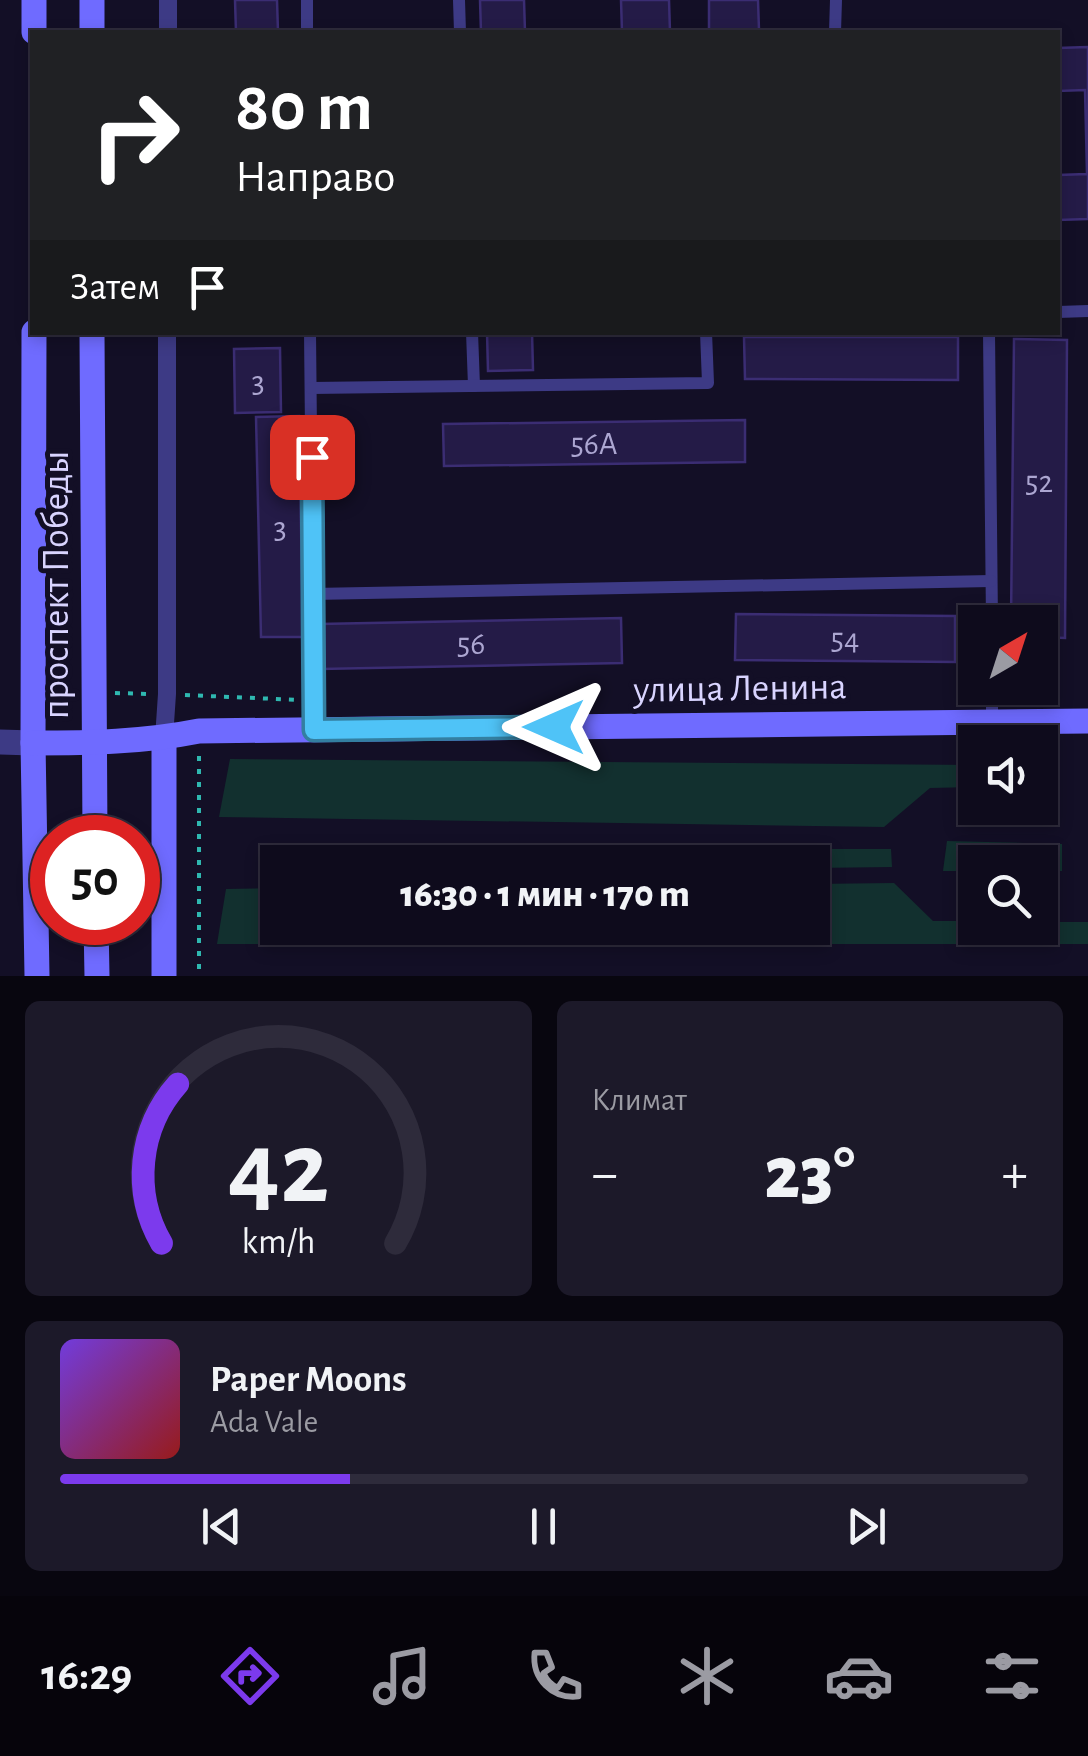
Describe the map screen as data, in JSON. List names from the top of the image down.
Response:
{
  "streets": {
    "main road": ["проспект Победы", "улица Ленина"]
  },
  "crossings": [
    ["проспект Победы", "улица Ленина"]
  ],
  "house_numbers": [
    "3",
    "56А",
    "52",
    "3",
    "54",
    "56"
  ],
  "north": "top right",
  "page": {
    "turn": ["80 m", "Направо"],
    "then": "Затем",
    "limit": "50",
    "trip": "16:30 · 1 мин · 170 m",
    "tile": "Климат",
    "heat": ["−", "23°", "+"],
    "song": ["Paper Moons", "Ada Vale"],
    "tabs": "16:29",
    "gauge": ["42", "km/h"]
  }
}
